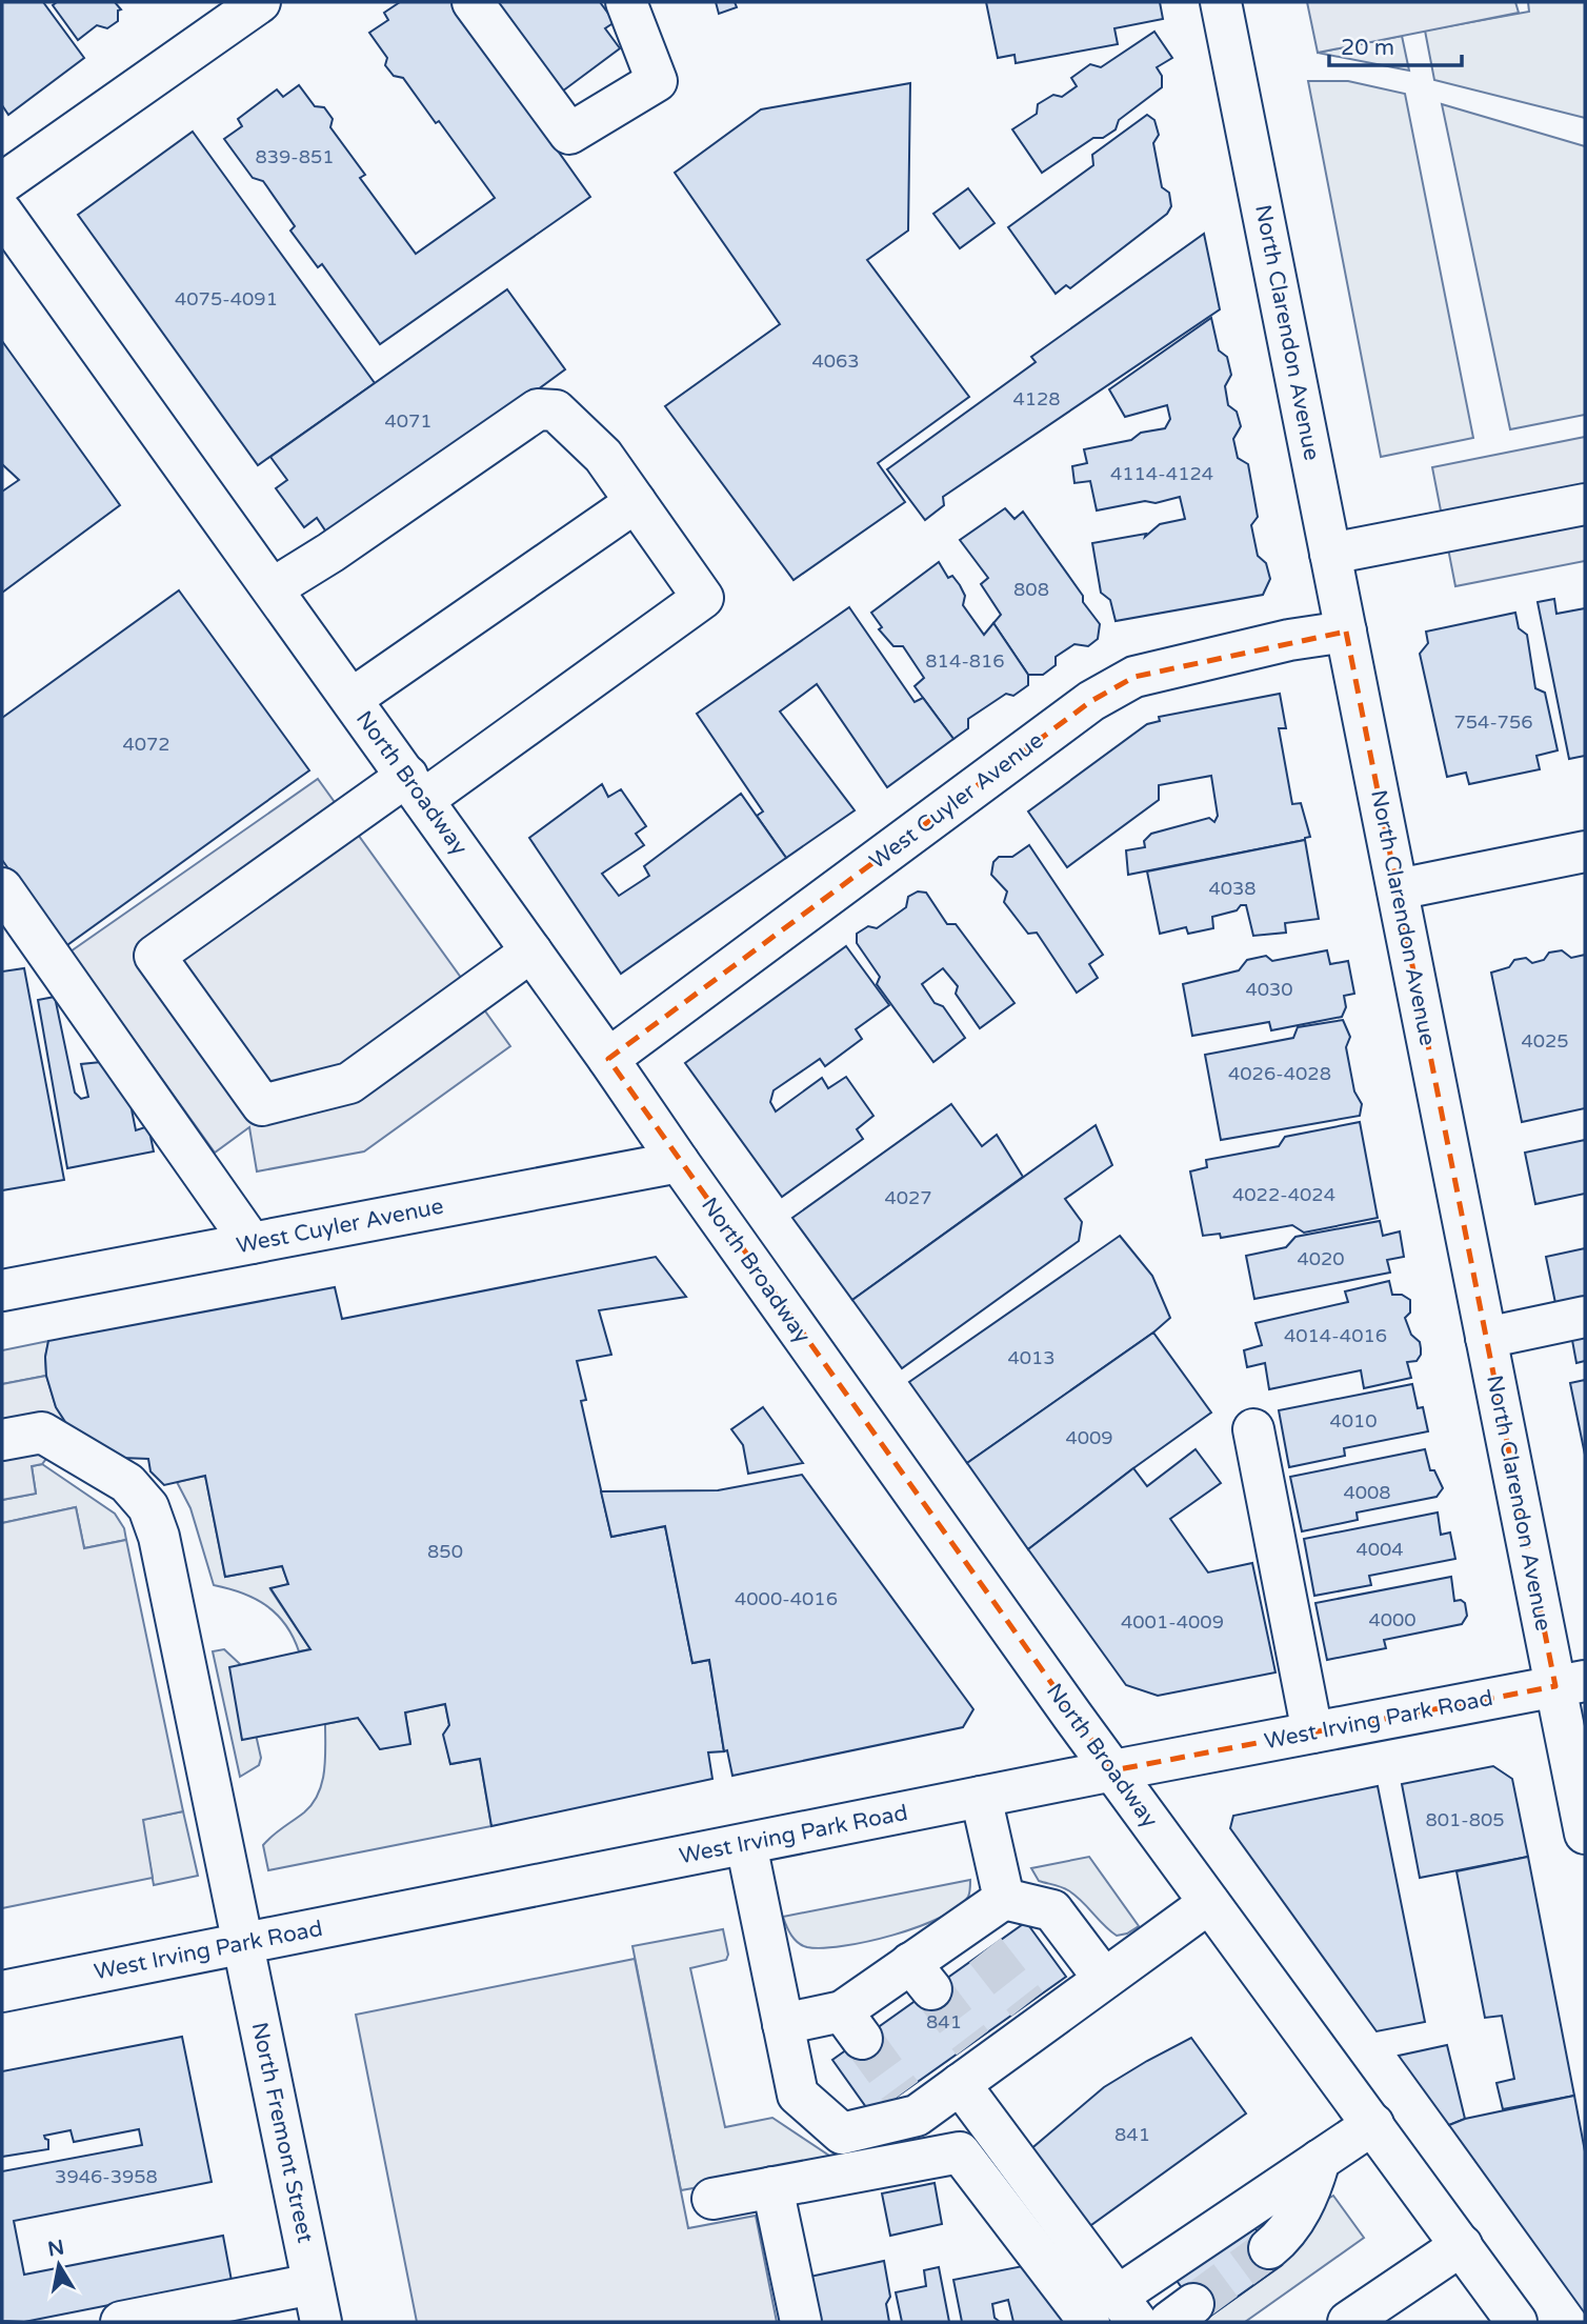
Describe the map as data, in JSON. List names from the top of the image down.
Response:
{
  "streets": {
    "main road": [
      "North Clarendon Avenue",
      "North Broadway",
      "West Cuyler Avenue",
      "West Irving Park Road",
      "North Fremont Street"
    ]
  },
  "crossings": [
    ["North Clarendon Avenue", "West Cuyler Avenue"],
    ["North Clarendon Avenue", "West Irving Park Road"],
    ["North Broadway", "West Cuyler Avenue"],
    ["North Broadway", "West Irving Park Road"],
    ["West Irving Park Road", "North Fremont Street"]
  ],
  "house_numbers": [
    "839-851",
    "4075-4091",
    "4063",
    "4128",
    "4071",
    "4114-4124",
    "808",
    "814-816",
    "754-756",
    "4072",
    "4038",
    "4030",
    "4025",
    "4026-4028",
    "4022-4024",
    "4027",
    "4020",
    "4014-4016",
    "4013",
    "4010",
    "4009",
    "4008",
    "4004",
    "850",
    "4000-4016",
    "4000",
    "4001-4009",
    "801-805",
    "841",
    "841",
    "3946-3958"
  ],
  "scale_bar": "20 m",
  "north": "top"
}
